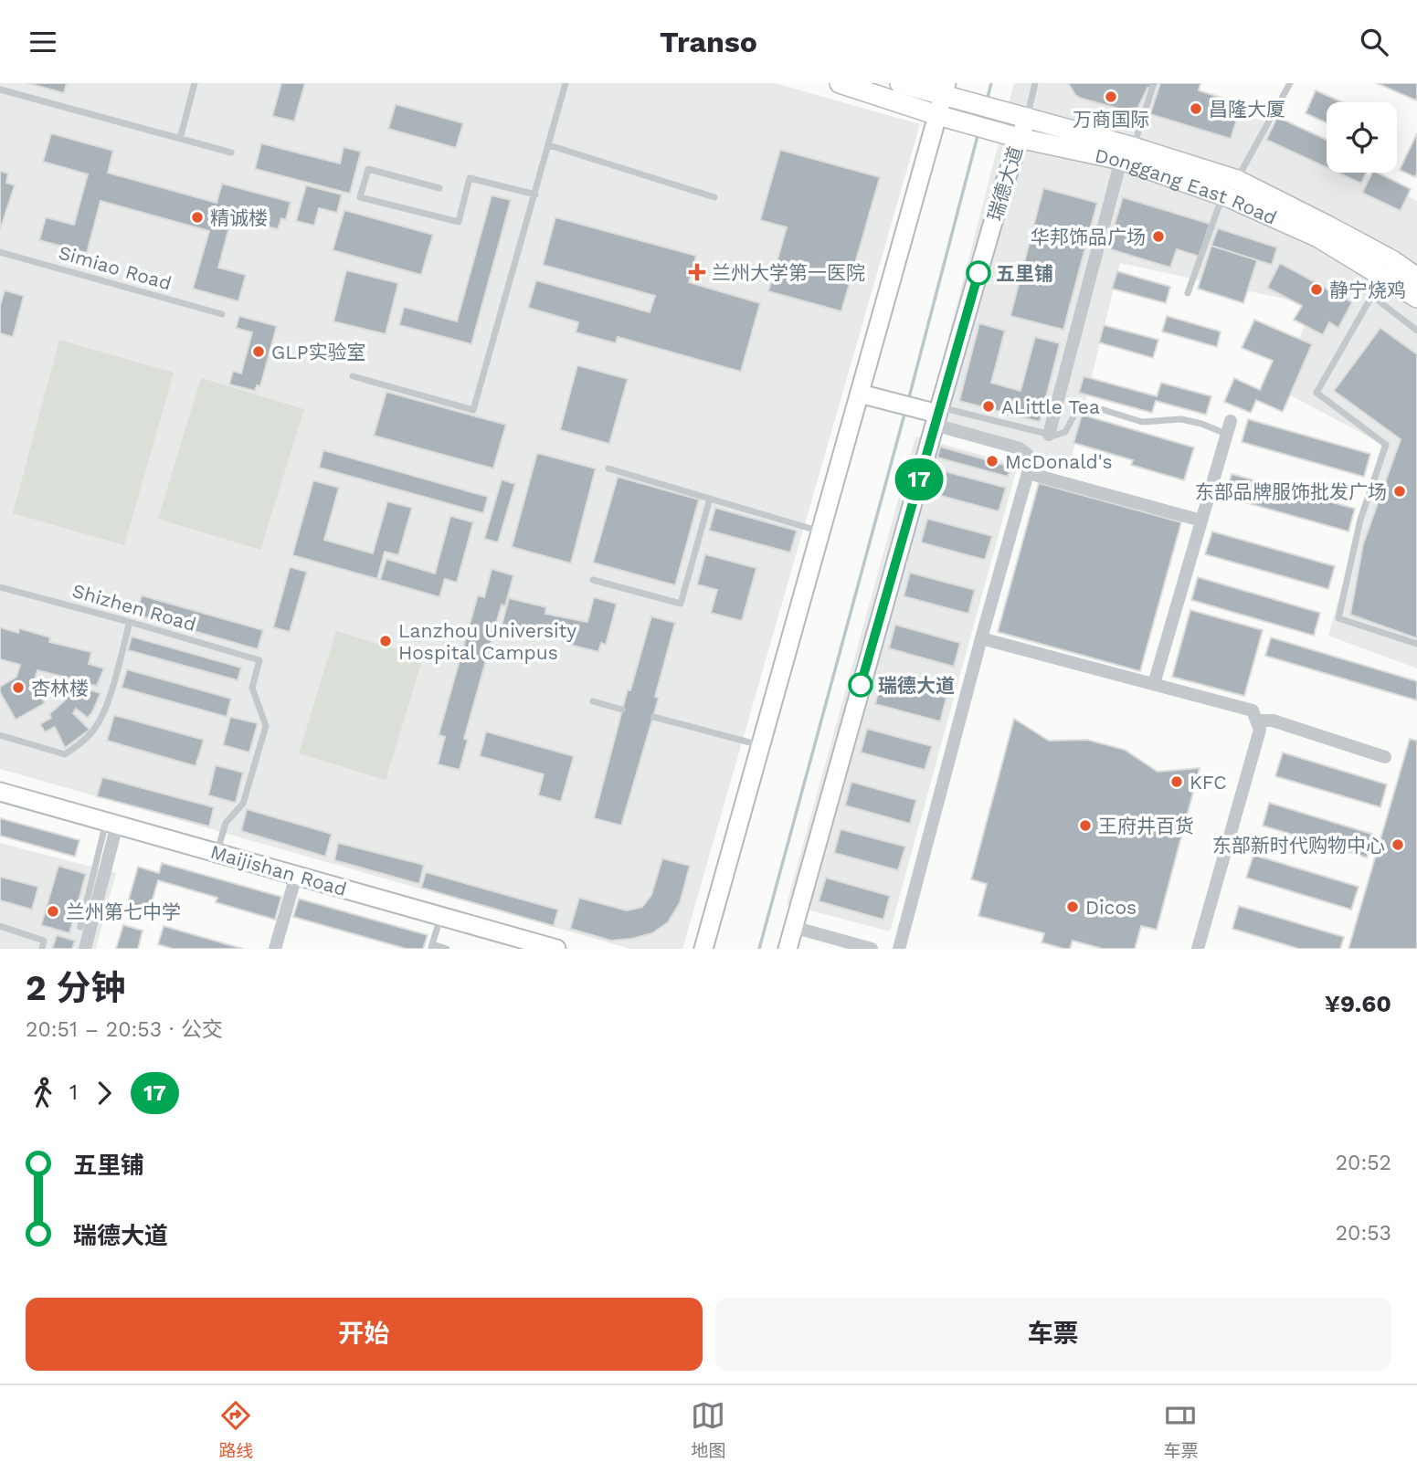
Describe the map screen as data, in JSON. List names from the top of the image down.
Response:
{
  "streets": {
    "main road": ["Donggang East Road"],
    "street": ["瑞德大道", "Maijishan Road"],
    "lane": ["Simiao Road", "Shizhen Road"]
  },
  "crossings": [
    ["瑞德大道", "Donggang East Road"],
    ["Shizhen Road", "Maijishan Road"]
  ],
  "places": {
    "other": [
      "万商国际",
      "昌隆大厦",
      "精诚楼",
      "华邦饰品广场",
      "五里铺",
      "静宁烧鸡",
      "GLP实验室",
      "ALittle Tea",
      "McDonald's",
      "东部品牌服饰批发广场",
      "Lanzhou University Hospital Campus",
      "瑞德大道",
      "杏林楼",
      "KFC",
      "王府井百货",
      "东部新时代购物中心",
      "Dicos",
      "兰州第七中学"
    ],
    "health": ["兰州大学第一医院"]
  },
  "lines": ["bus line 17"],
  "page": {
    "header": "Transo",
    "on_map": "17",
    "heading": ["2 分钟", "20:51 – 20:53 · 公交", "¥9.60"],
    "legs": ["1", "17"],
    "list": [
      {
        "name": "五里铺",
        "value": "20:52"
      },
      {
        "name": "瑞德大道",
        "value": "20:53"
      }
    ],
    "buttons": ["开始", "车票"],
    "tabs": ["路线", "地图", "车票"]
  }
}
